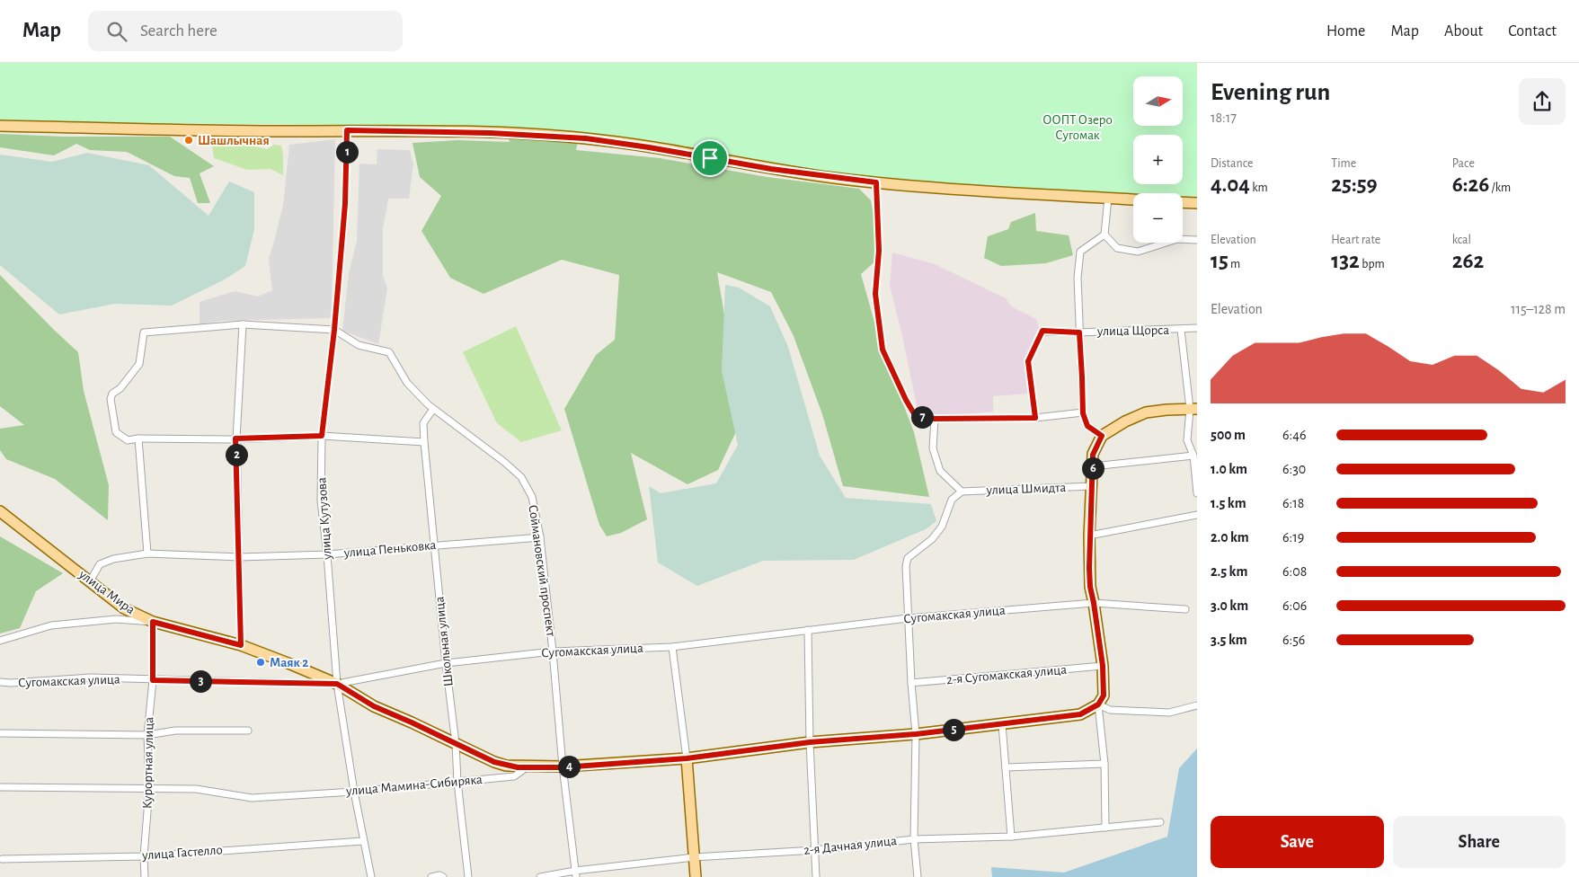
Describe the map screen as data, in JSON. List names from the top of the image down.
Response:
{
  "streets": {
    "main road": ["улица Мира", "улица Мамина-Сибиряка"],
    "street": [
      "улица Щорса",
      "улица Шмидта",
      "улица Кутузова",
      "улица Пеньковка",
      "Соймановский проспект",
      "Сугомакская улица",
      "Школьная улица",
      "2-я Сугомакская улица",
      "Курортная улица",
      "2-я Дачная улица",
      "улица Гастелло"
    ]
  },
  "crossings": [
    ["улица Кутузова", "улица Пеньковка"],
    ["улица Кутузова", "Соймановский проспект"],
    ["улица Кутузова", "улица Мира"],
    ["улица Кутузова", "Сугомакская улица"],
    ["улица Кутузова", "улица Мамина-Сибиряка"],
    ["улица Кутузова", "улица Гастелло"],
    ["улица Пеньковка", "Соймановский проспект"],
    ["улица Пеньковка", "улица Мира"],
    ["улица Пеньковка", "Школьная улица"],
    ["Соймановский проспект", "Сугомакская улица"],
    ["Соймановский проспект", "Школьная улица"],
    ["Соймановский проспект", "улица Мамина-Сибиряка"],
    ["Соймановский проспект", "2-я Дачная улица"],
    ["улица Мира", "Сугомакская улица"],
    ["улица Мира", "Школьная улица"],
    ["улица Мира", "Курортная улица"],
    ["улица Мира", "улица Мамина-Сибиряка"],
    ["Сугомакская улица", "Школьная улица"],
    ["Сугомакская улица", "Курортная улица"],
    ["Школьная улица", "улица Мамина-Сибиряка"],
    ["Курортная улица", "улица Мамина-Сибиряка"],
    ["Курортная улица", "улица Гастелло"]
  ],
  "parks": ["ООПТ Озеро Сугомак"],
  "places": ["Шашлычная", "Маяк 2"],
  "north": "right",
  "page": {
    "header": "Map",
    "search": "Search here",
    "nav": [
      "Home",
      "Map",
      "About",
      "Contact"
    ],
    "heading": ["Evening run", "18:17"],
    "map_buttons": ["+", "−"],
    "stats": [
      ["Distance", "4.04 km"],
      ["Time", "25:59"],
      ["Pace", "6:26 /km"],
      ["Elevation", "15 m"],
      ["Heart rate", "132 bpm"],
      ["kcal", "262"]
    ],
    "pins": [
      "1",
      "7",
      "2",
      "6",
      "3",
      "5",
      "4"
    ],
    "chart": ["Elevation", "115–128 m"],
    "list": [
      {
        "name": "500 m",
        "note": "6:46"
      },
      {
        "name": "1.0 km",
        "note": "6:30"
      },
      {
        "name": "1.5 km",
        "note": "6:18"
      },
      {
        "name": "2.0 km",
        "note": "6:19"
      },
      {
        "name": "2.5 km",
        "note": "6:08"
      },
      {
        "name": "3.0 km",
        "note": "6:06"
      },
      {
        "name": "3.5 km",
        "note": "6:56"
      }
    ],
    "buttons": ["Save", "Share"]
  }
}
